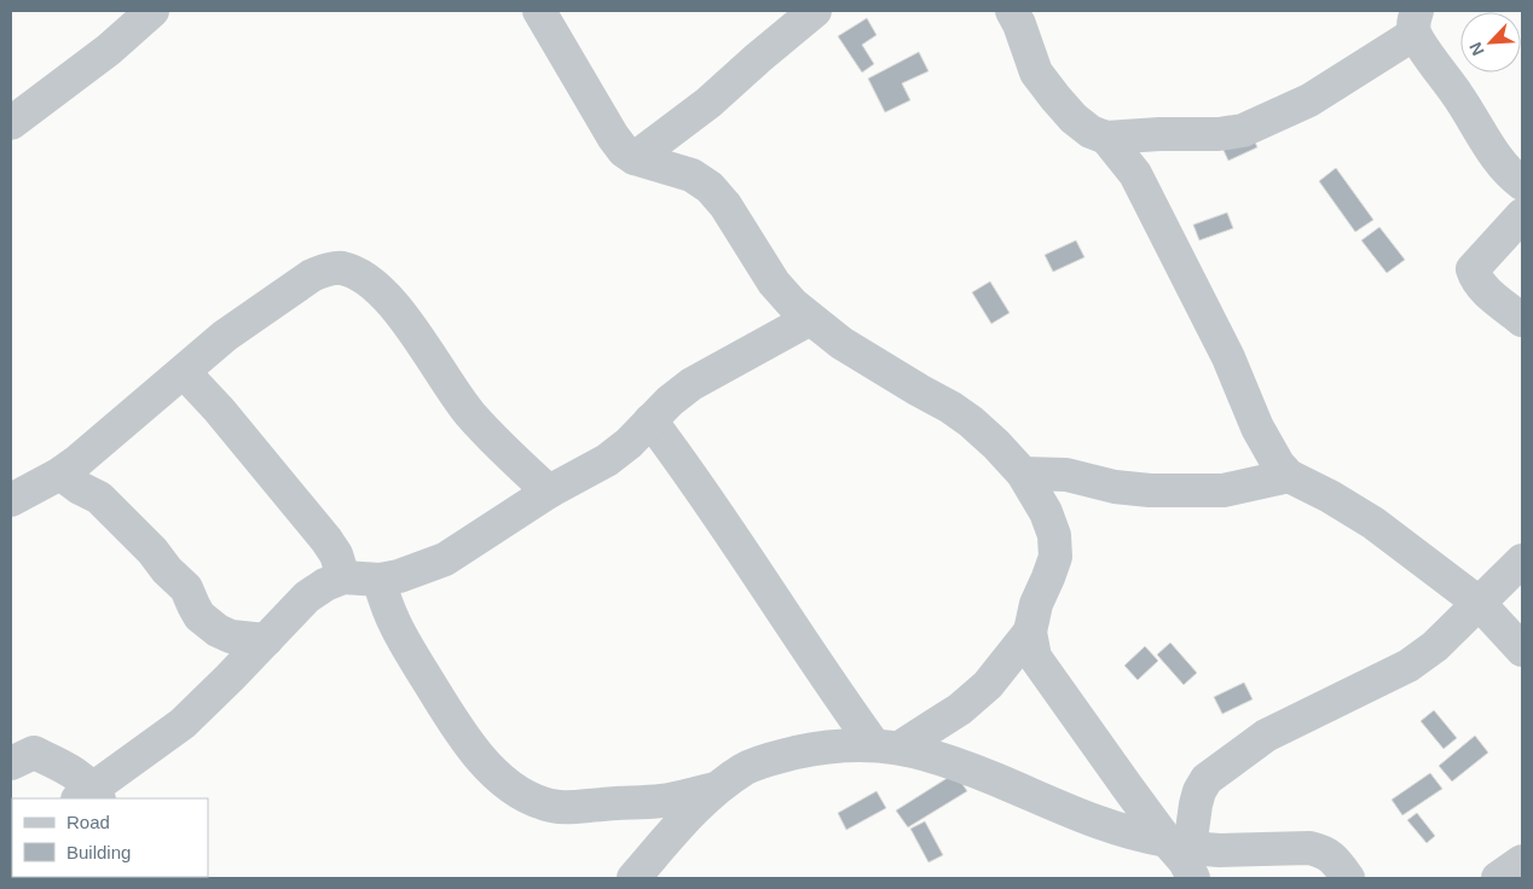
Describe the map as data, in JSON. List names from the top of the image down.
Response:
{
  "legend": ["Road", "Building"],
  "north": "bottom left"
}
